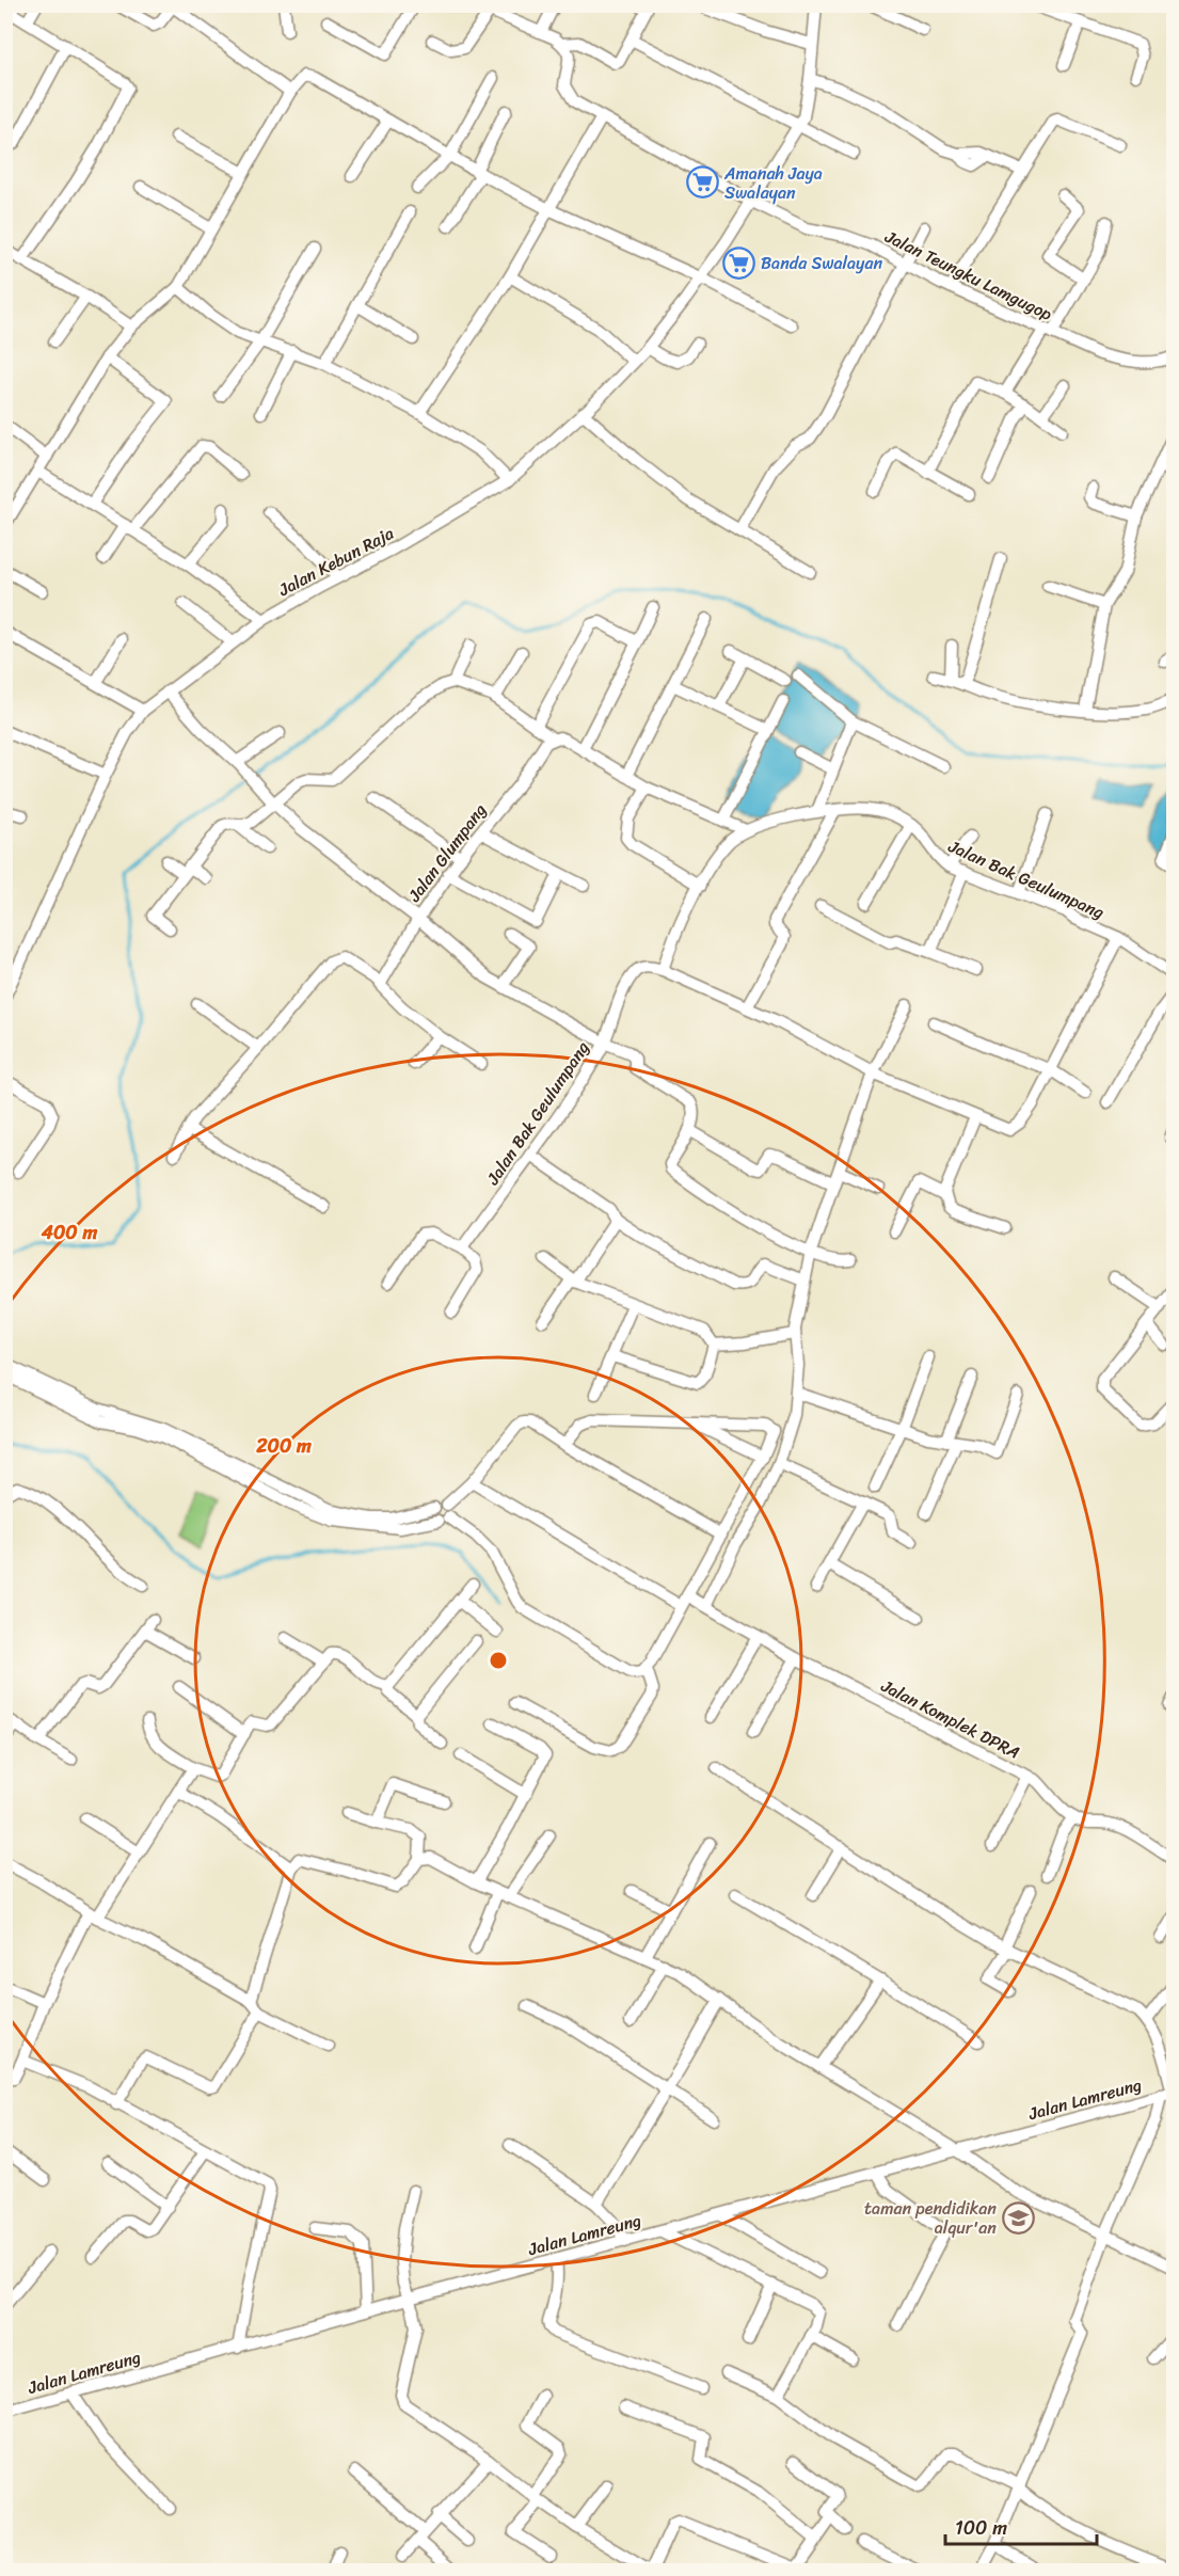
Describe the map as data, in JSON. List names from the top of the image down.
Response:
{
  "streets": {
    "street": [
      "Jalan Teungku Lamgugop",
      "Jalan Kebun Raja",
      "Jalan Glumpang",
      "Jalan Bak Geulumpang",
      "Jalan Komplek DPRA",
      "Jalan Lamreung"
    ]
  },
  "crossings": [
    ["Jalan Teungku Lamgugop", "Jalan Kebun Raja"],
    ["Jalan Kebun Raja", "Jalan Glumpang"]
  ],
  "places": {
    "supermarket": ["Amanah Jaya Swalayan", "Banda Swalayan"],
    "school or university": ["taman pendidikan alqur'an"]
  },
  "scale_bar": "100 m",
  "rings": ["400 m", "200 m"]
}
